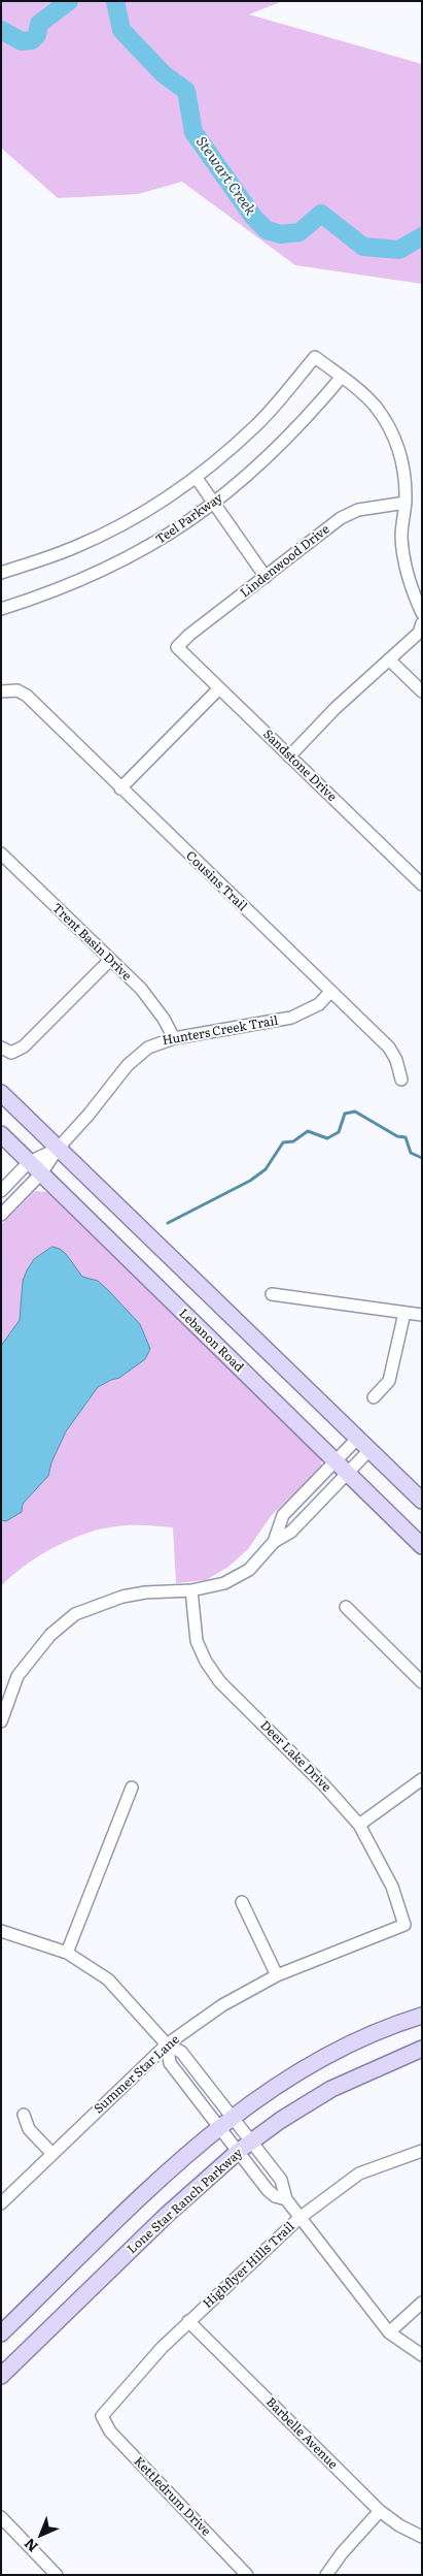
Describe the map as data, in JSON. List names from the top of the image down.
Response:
{
  "streets": {
    "main road": ["Lebanon Road", "Lone Star Ranch Parkway"],
    "street": [
      "Teel Parkway",
      "Lindenwood Drive",
      "Sandstone Drive",
      "Cousins Trail",
      "Trent Basin Drive",
      "Hunters Creek Trail",
      "Deer Lake Drive",
      "Summer Star Lane",
      "Highflyer Hills Trail",
      "Barbelle Avenue",
      "Kettledrum Drive"
    ]
  },
  "crossings": [
    ["Lindenwood Drive", "Sandstone Drive"],
    ["Cousins Trail", "Hunters Creek Trail"],
    ["Trent Basin Drive", "Hunters Creek Trail"],
    ["Hunters Creek Trail", "Lebanon Road"],
    ["Deer Lake Drive", "Summer Star Lane"],
    ["Highflyer Hills Trail", "Barbelle Avenue"],
    ["Highflyer Hills Trail", "Kettledrum Drive"]
  ],
  "water": ["Stewart Creek"],
  "north": "bottom left"
}
